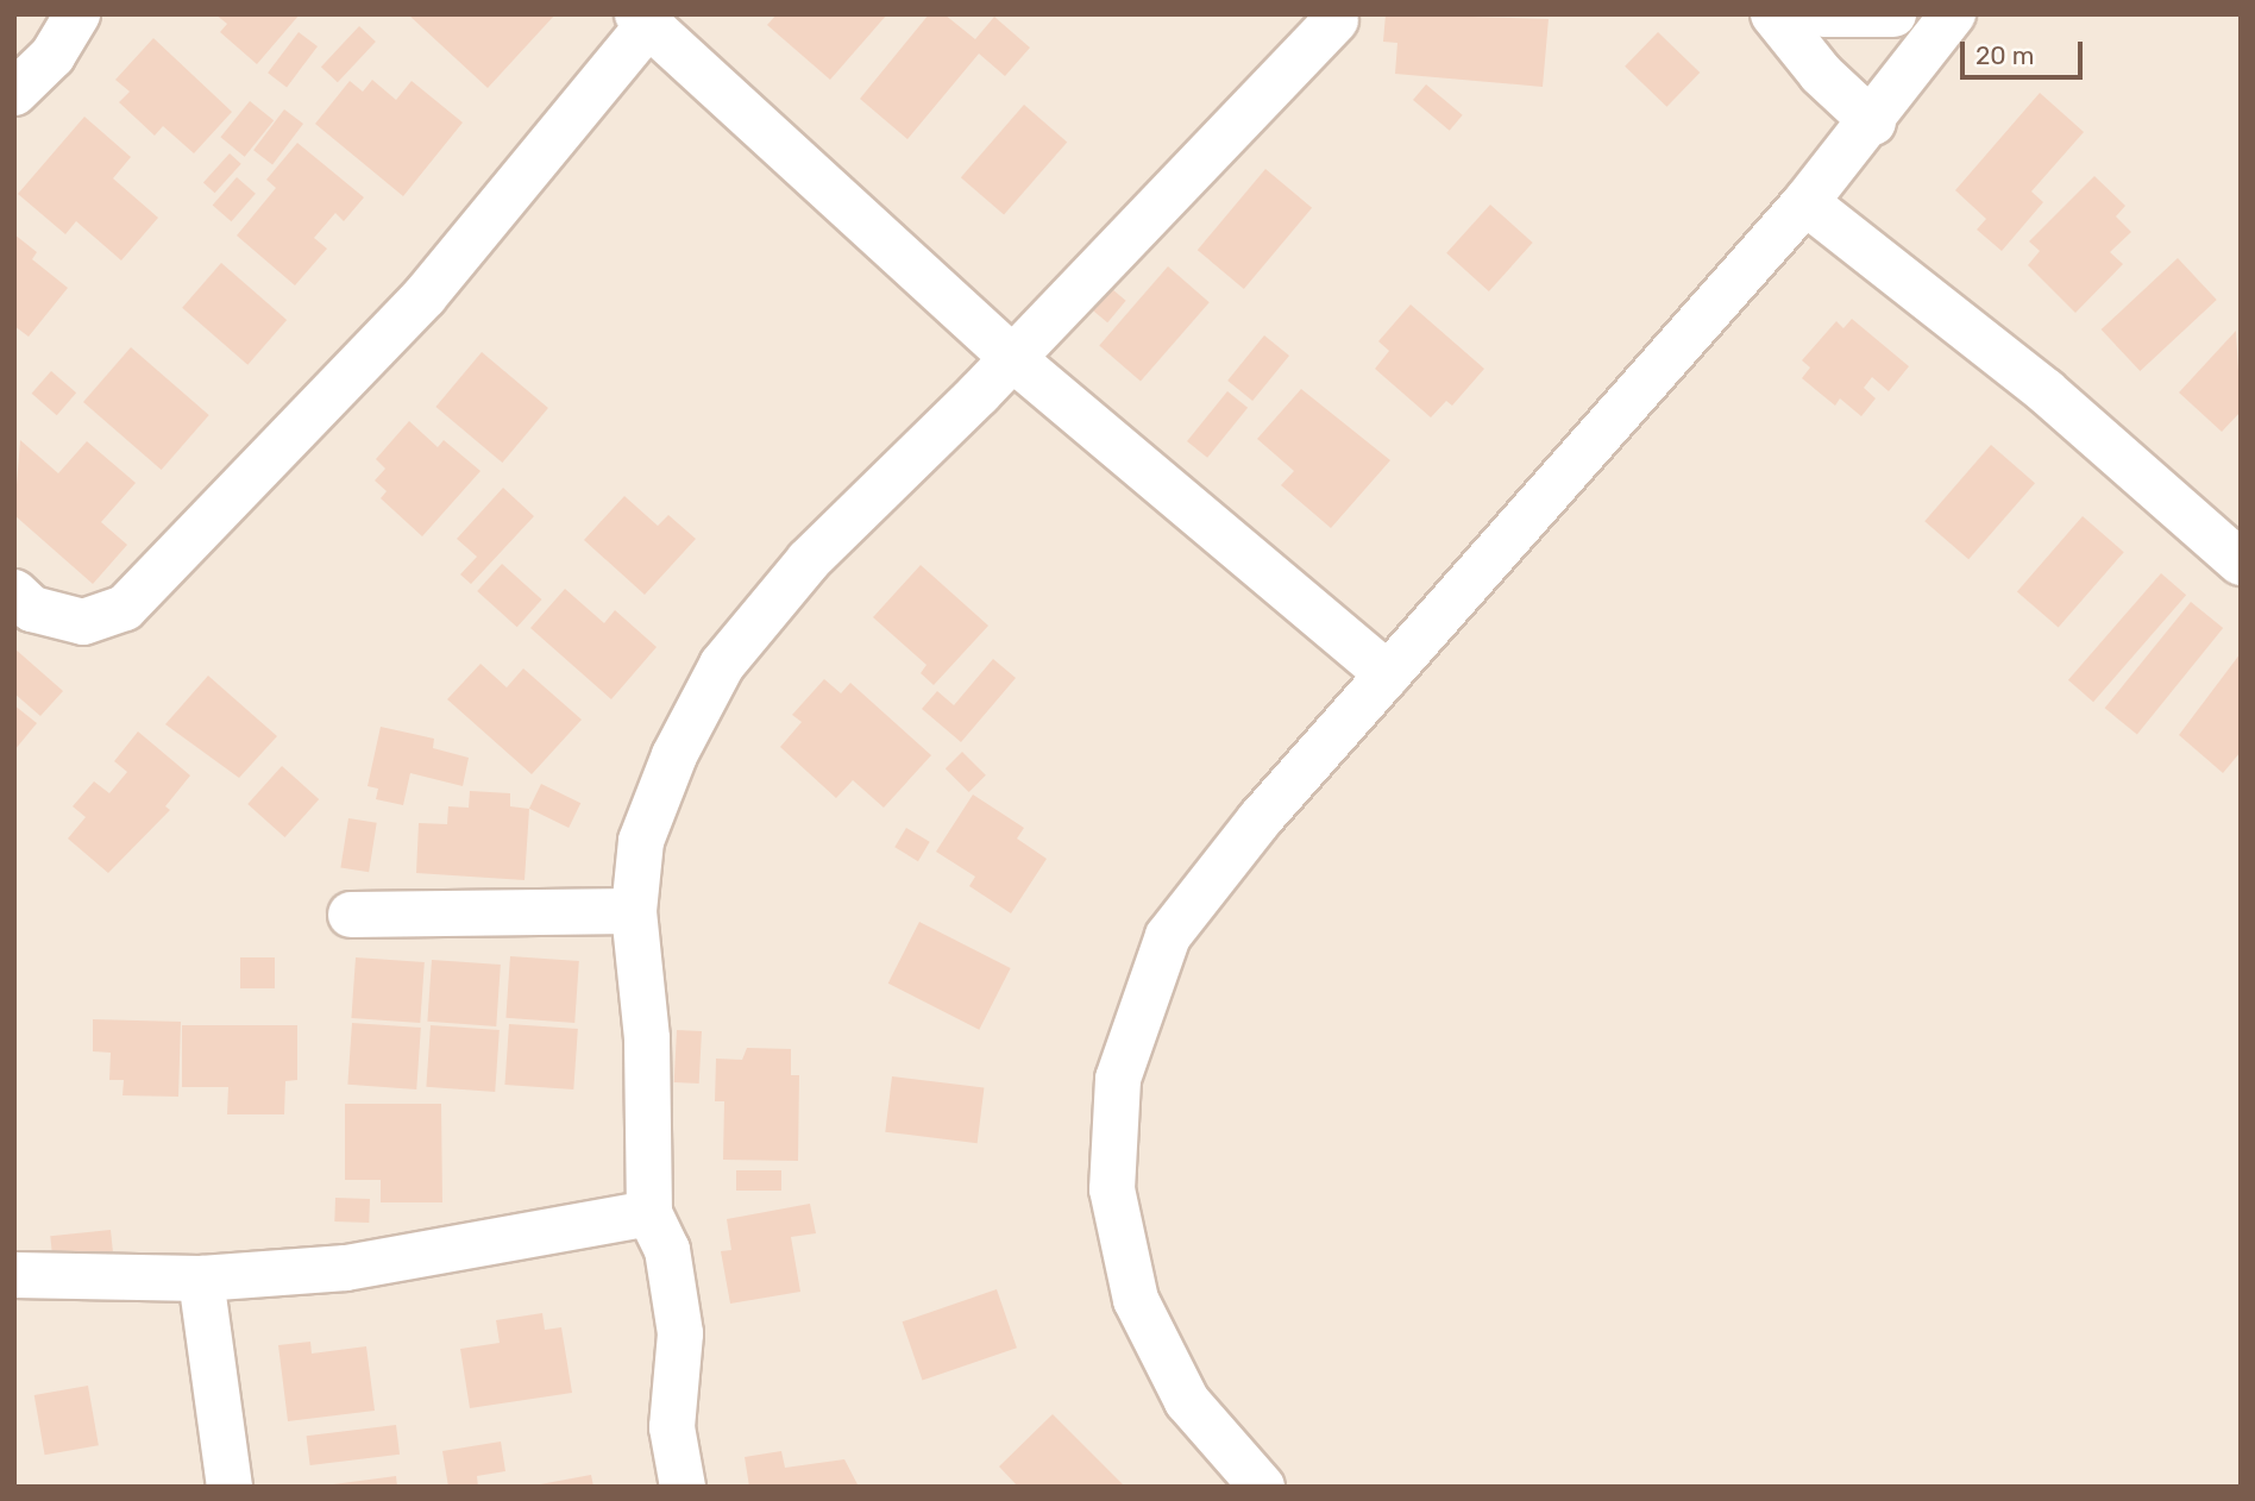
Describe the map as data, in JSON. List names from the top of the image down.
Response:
{
  "scale_bar": "20 m"
}
